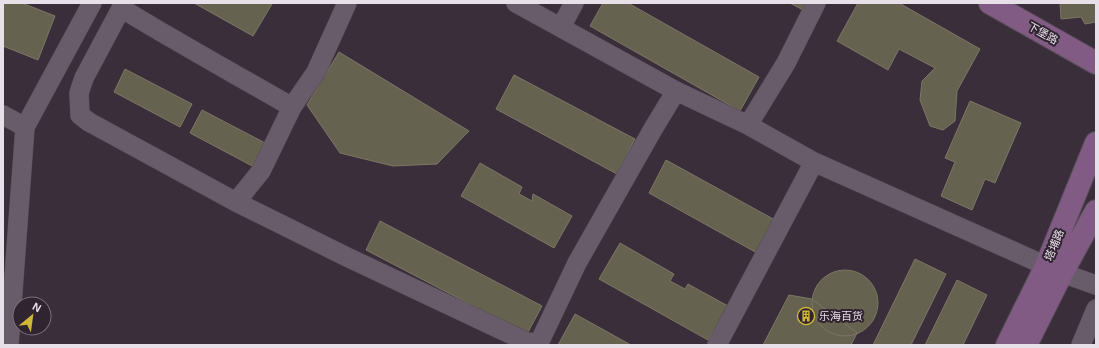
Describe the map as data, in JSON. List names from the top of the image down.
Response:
{
  "streets": {
    "main road": ["下堡路", "塔埔路"]
  },
  "places": {
    "building": ["乐海百货"]
  },
  "north": "top right"
}
